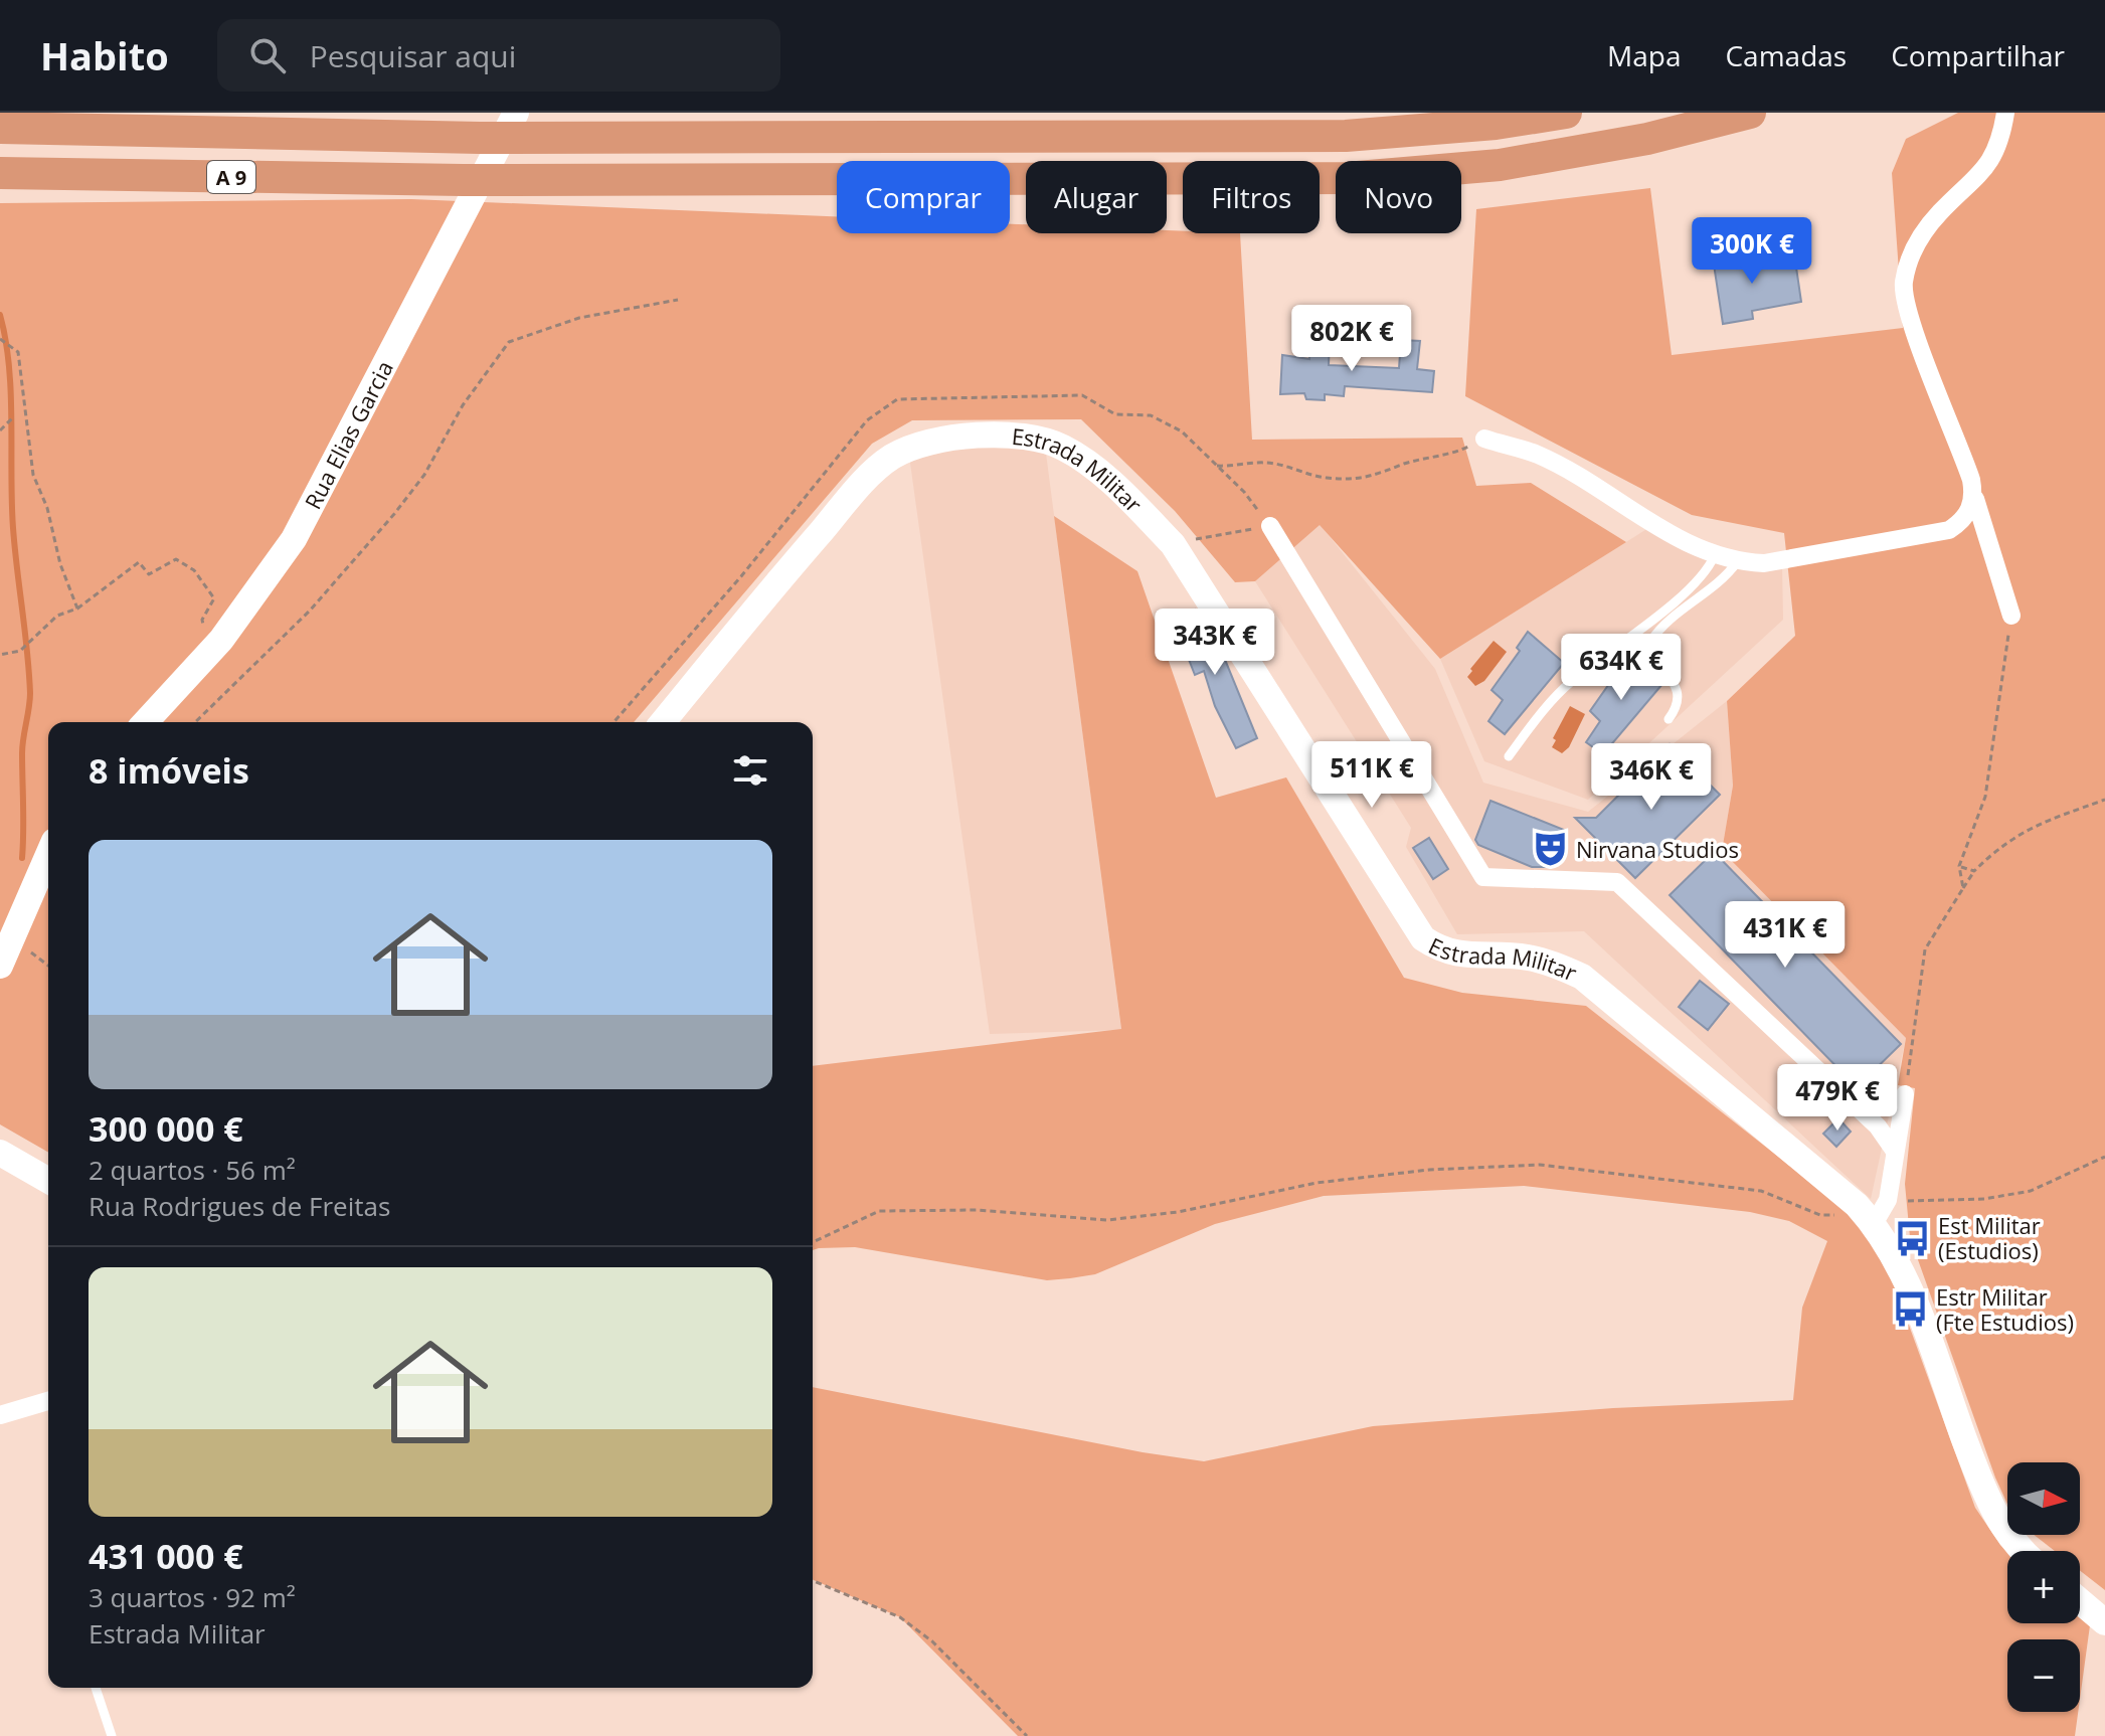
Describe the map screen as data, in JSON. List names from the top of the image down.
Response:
{
  "streets": {
    "highway": ["A 9"],
    "street": ["Rua Elias Garcia", "Estrada Militar"]
  },
  "crossings": [
    ["A 9", "Rua Elias Garcia"]
  ],
  "places": {
    "theatre": ["Nirvana Studios"],
    "bus stop": ["Est Militar (Estudios)", "Estr Militar (Fte Estudios)"]
  },
  "north": "right",
  "page": {
    "header": "Habito",
    "search": "Pesquisar aqui",
    "nav": ["Mapa", "Camadas", "Compartilhar"],
    "chip": [
      "Comprar",
      "Alugar",
      "Filtros",
      "Novo"
    ],
    "price": [
      "300K €",
      "802K €",
      "343K €",
      "634K €",
      "511K €",
      "346K €",
      "431K €",
      "479K €"
    ],
    "heading": "8 imóveis",
    "list": [
      {
        "name": "300 000 €",
        "note": "2 quartos · 56 m² · Rua Rodrigues de Freitas"
      },
      {
        "name": "431 000 €",
        "note": "3 quartos · 92 m² · Estrada Militar"
      }
    ],
    "map_buttons": ["+", "−"]
  }
}
